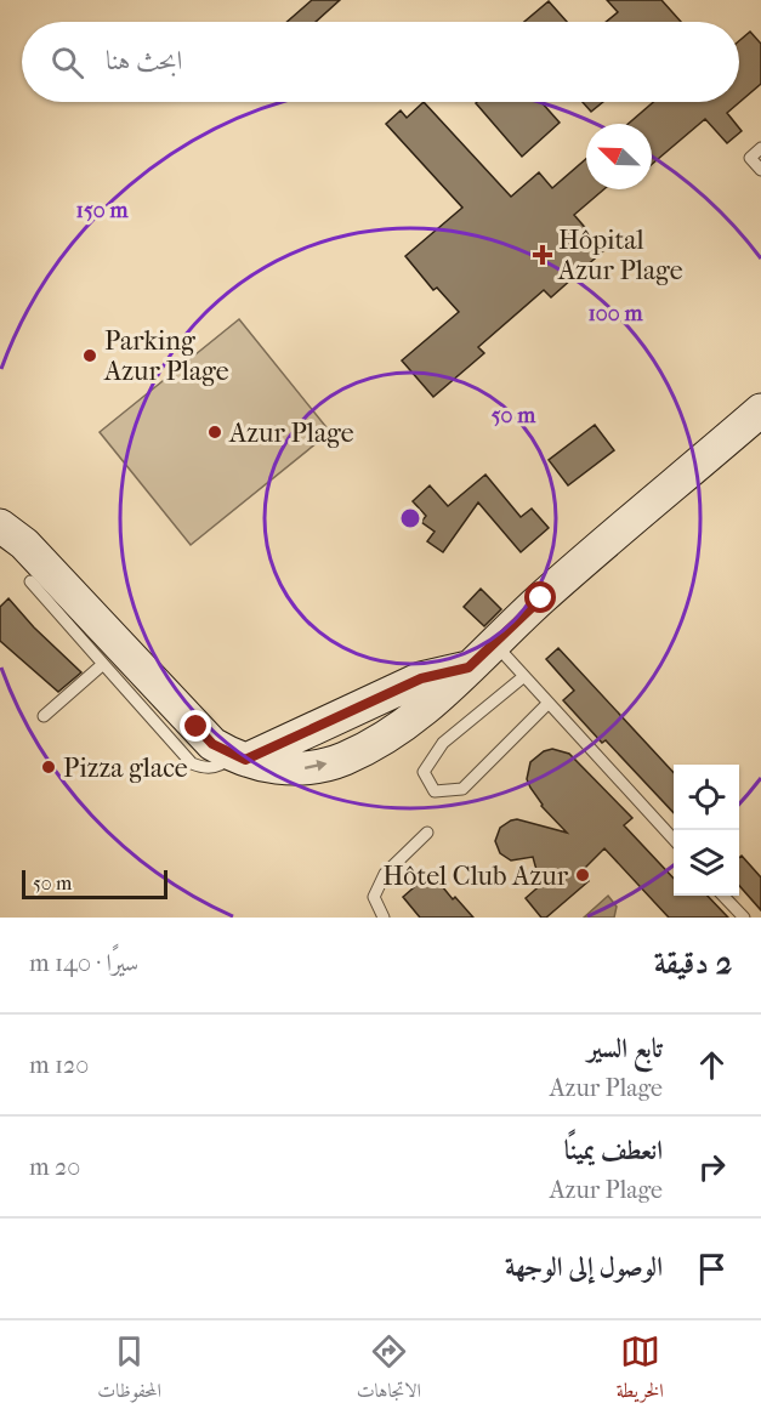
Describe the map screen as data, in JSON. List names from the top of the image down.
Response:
{
  "places": {
    "health": ["Hôpital Azur Plage"],
    "other": [
      "Parking Azur Plage",
      "Azur Plage",
      "Pizza glace",
      "Hôtel Club Azur"
    ]
  },
  "scale_bar": "50 m",
  "north": "top left",
  "page": {
    "search": "ابحث هنا",
    "scale": "50 m",
    "heading": ["2 دقيقة", "سيرًا · 140 m"],
    "list": [
      ["تابع السير", "Azur Plage", "120 m"],
      ["انعطف يمينًا", "Azur Plage", "20 m"],
      "الوصول إلى الوجهة"
    ],
    "nav": ["الخريطة", "الاتجاهات", "المحفوظات"]
  },
  "rings": ["150 m", "100 m", "50 m"]
}
